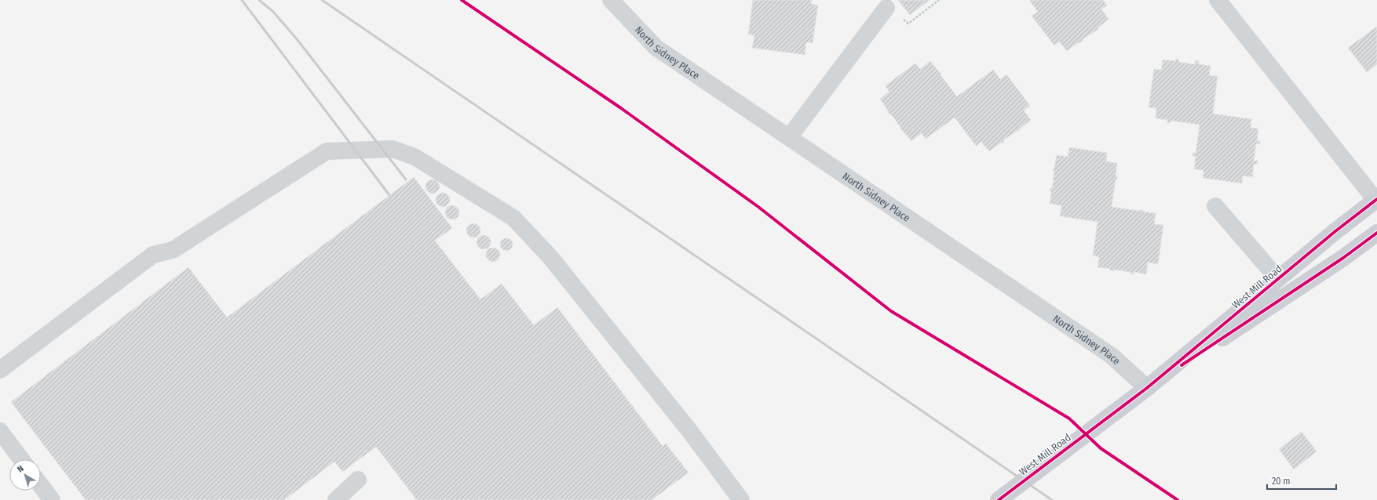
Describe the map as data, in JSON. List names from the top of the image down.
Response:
{
  "streets": {
    "main road": ["West Mill Road"],
    "street": ["North Sidney Place"]
  },
  "crossings": [
    ["North Sidney Place", "West Mill Road"]
  ],
  "scale_bar": "20 m",
  "north": "top left"
}
